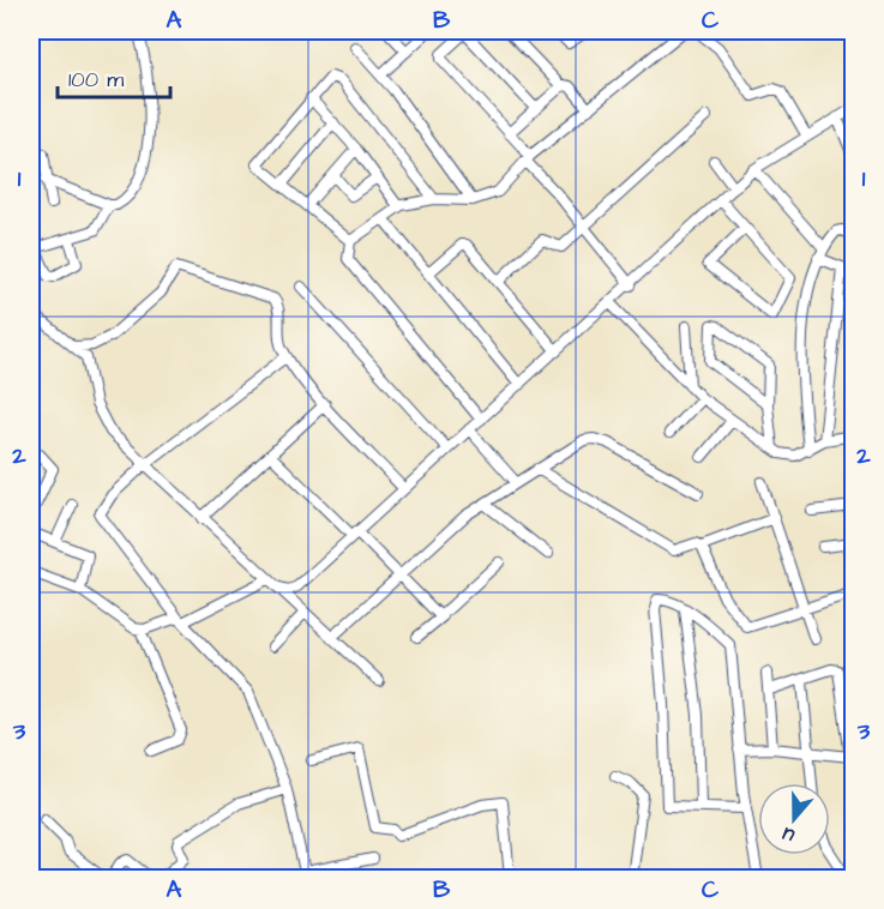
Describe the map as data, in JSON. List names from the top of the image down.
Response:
{
  "scale_bar": "100 m",
  "north": "bottom",
  "grid": {
    "columns": ["A", "B", "C"],
    "rows": ["1", "2", "3"]
  }
}
